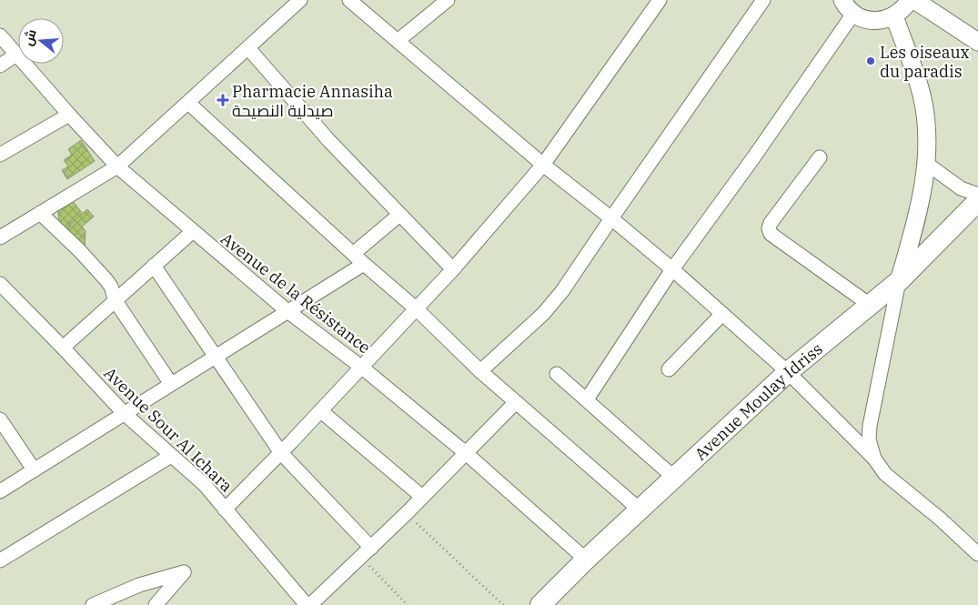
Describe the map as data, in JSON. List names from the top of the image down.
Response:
{
  "streets": {
    "main road": ["Avenue Moulay Idriss"],
    "street": ["Avenue de la Résistance", "Avenue Sour Al Ichara"]
  },
  "crossings": [
    ["Avenue de la Résistance", "Avenue Moulay Idriss"]
  ],
  "places": {
    "other": ["Les oiseaux du paradis"],
    "health": ["Pharmacie Annasiha صيدلية النصيحة"]
  },
  "north": "left"
}
